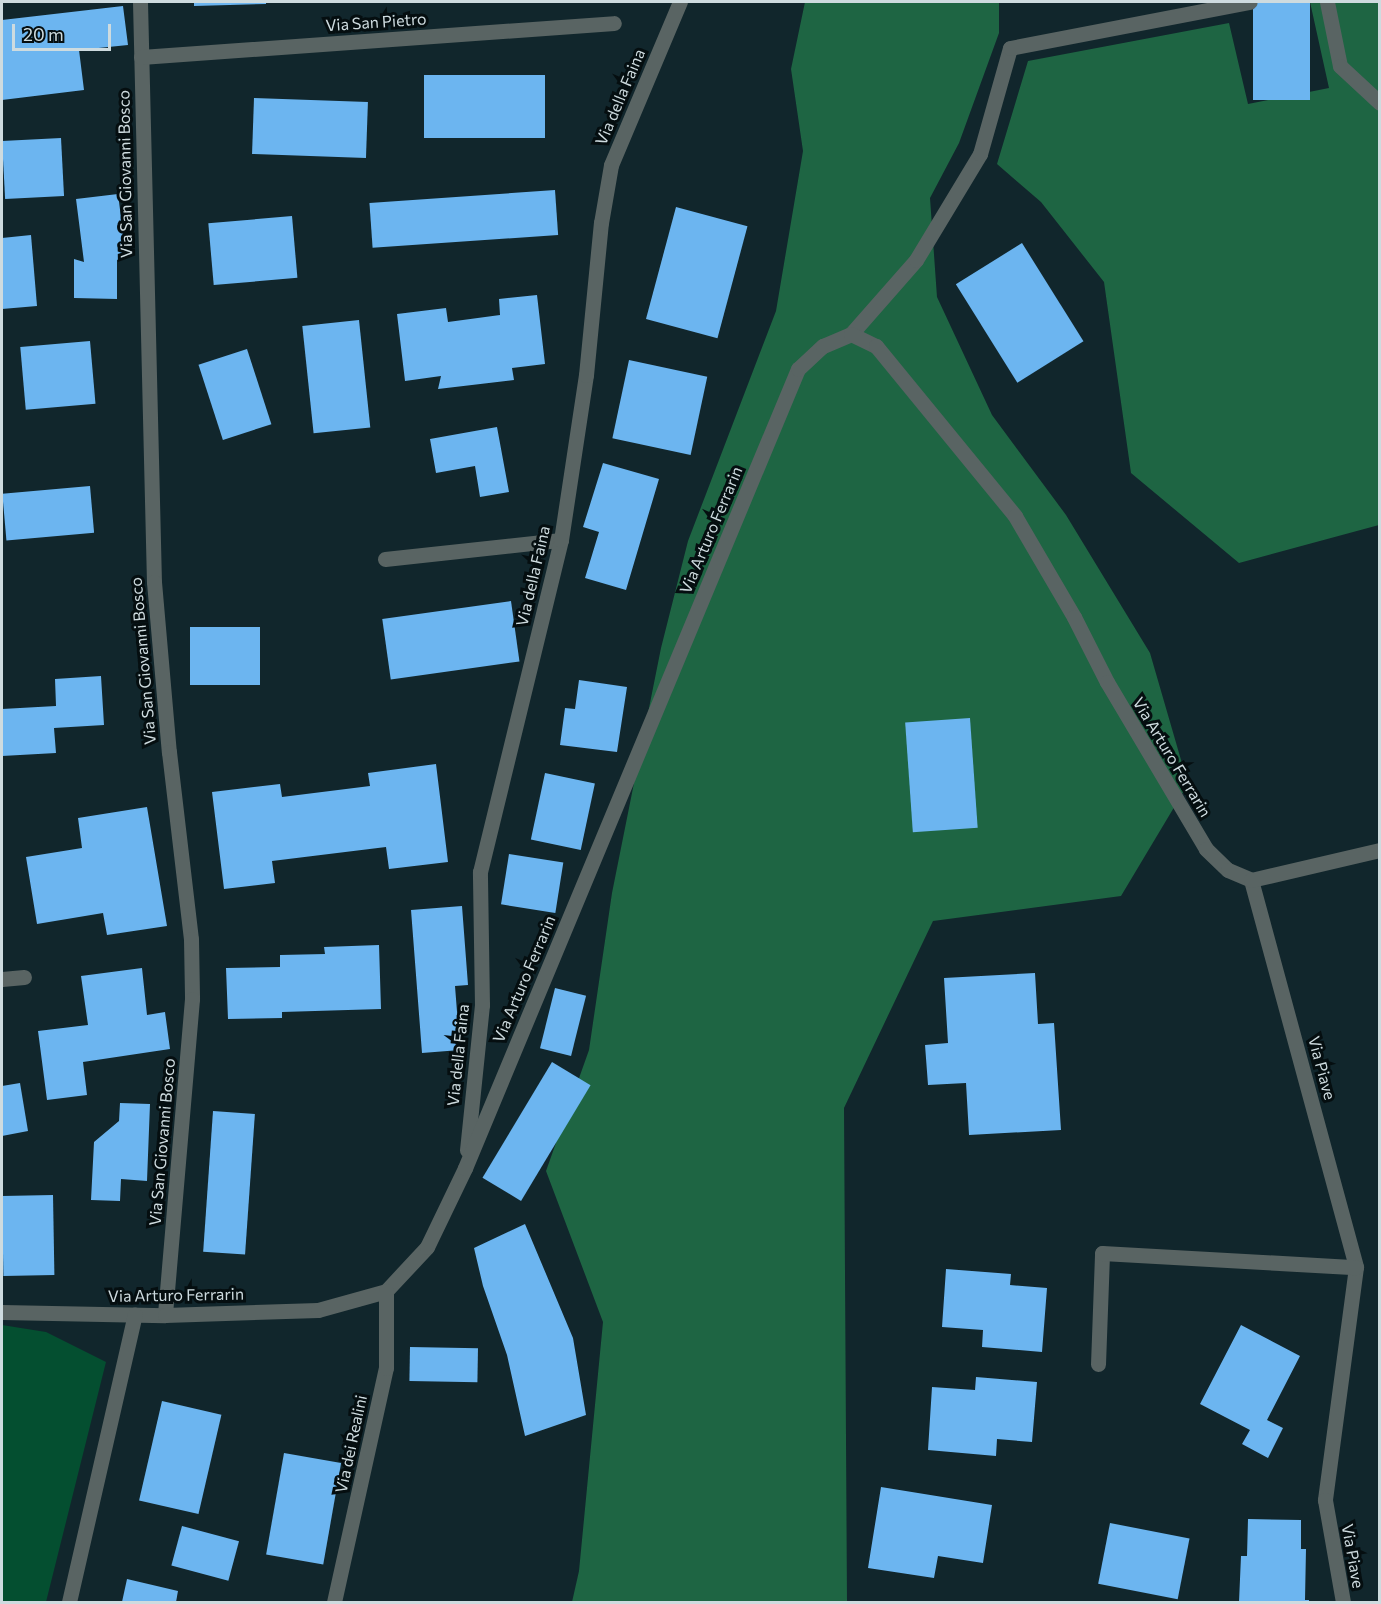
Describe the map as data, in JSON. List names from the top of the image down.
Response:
{
  "streets": {
    "street": [
      "Via San Pietro",
      "Via della Faina",
      "Via San Giovanni Bosco",
      "Via Arturo Ferrarin",
      "Via Piave",
      "Via dei Realini"
    ]
  },
  "crossings": [
    ["Via San Pietro", "Via San Giovanni Bosco"],
    ["Via della Faina", "Via Arturo Ferrarin"],
    ["Via San Giovanni Bosco", "Via Arturo Ferrarin"],
    ["Via Arturo Ferrarin", "Via Piave"],
    ["Via Arturo Ferrarin", "Via dei Realini"]
  ],
  "scale_bar": "20 m"
}
